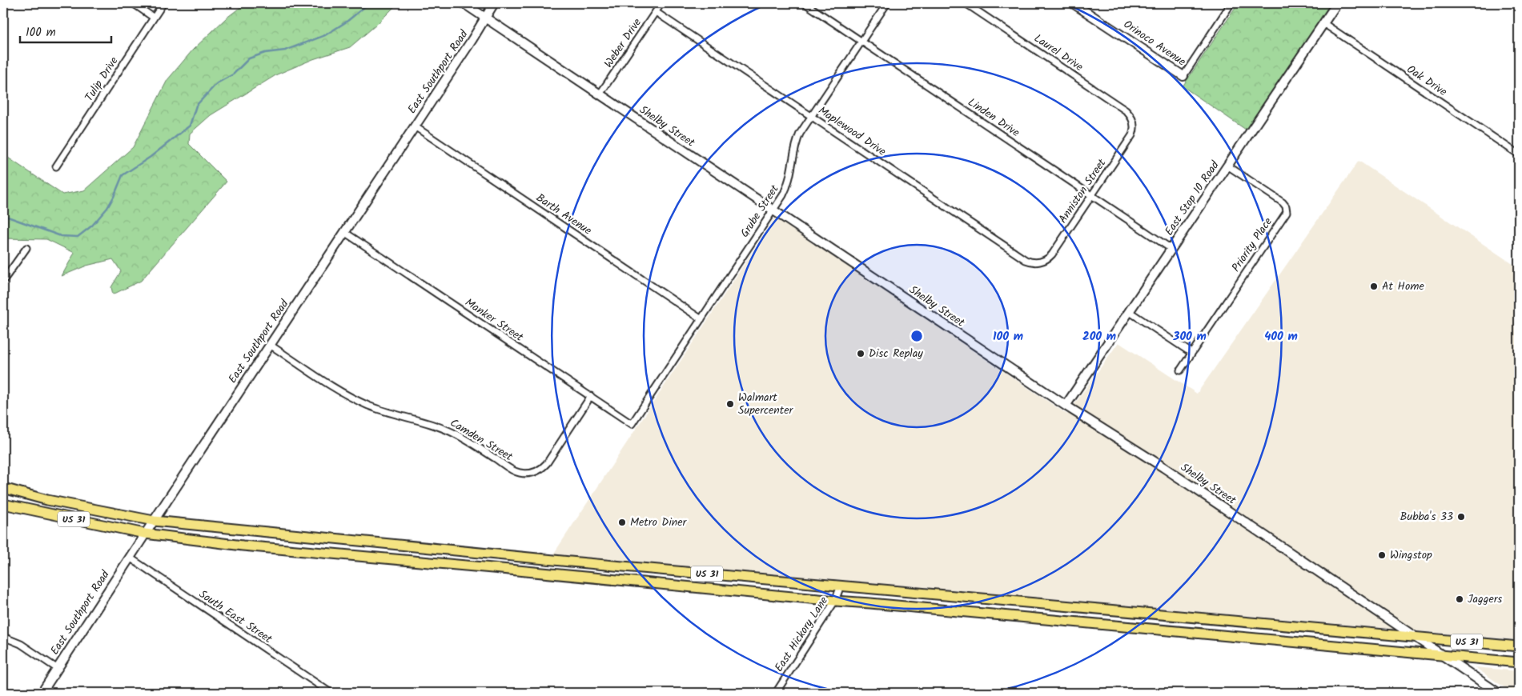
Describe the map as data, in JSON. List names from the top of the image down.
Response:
{
  "streets": {
    "main road": ["US 31"],
    "street": [
      "Weber Drive",
      "Orinoco Avenue",
      "Laurel Drive",
      "East Southport Road",
      "Tulip Drive",
      "Oak Drive",
      "Linden Drive",
      "Shelby Street",
      "Maplewood Drive",
      "Anniston Street",
      "East Stop 10 Road",
      "Grube Street",
      "Barth Avenue",
      "Priority Place",
      "Manker Street",
      "Camden Street",
      "South East Street",
      "East Hickory Lane"
    ]
  },
  "crossings": [
    ["Weber Drive", "Shelby Street"],
    ["Weber Drive", "Maplewood Drive"],
    ["Laurel Drive", "Anniston Street"],
    ["East Southport Road", "Shelby Street"],
    ["East Southport Road", "Barth Avenue"],
    ["East Southport Road", "Manker Street"],
    ["East Southport Road", "Camden Street"],
    ["East Southport Road", "US 31"],
    ["East Southport Road", "South East Street"],
    ["Oak Drive", "East Stop 10 Road"],
    ["Linden Drive", "Anniston Street"],
    ["Linden Drive", "East Stop 10 Road"],
    ["Linden Drive", "Grube Street"],
    ["Shelby Street", "East Stop 10 Road"],
    ["Shelby Street", "Grube Street"],
    ["Shelby Street", "US 31"],
    ["Maplewood Drive", "Anniston Street"],
    ["Maplewood Drive", "Grube Street"],
    ["East Stop 10 Road", "Priority Place"],
    ["Grube Street", "Barth Avenue"],
    ["Grube Street", "Manker Street"],
    ["Manker Street", "Camden Street"],
    ["US 31", "East Hickory Lane"]
  ],
  "places": [
    "At Home",
    "Disc Replay",
    "Walmart Supercenter",
    "Bubba's 33",
    "Metro Diner",
    "Wingstop",
    "Jaggers"
  ],
  "scale_bar": "100 m",
  "rings": [
    "100 m",
    "200 m",
    "300 m",
    "400 m"
  ]
}
